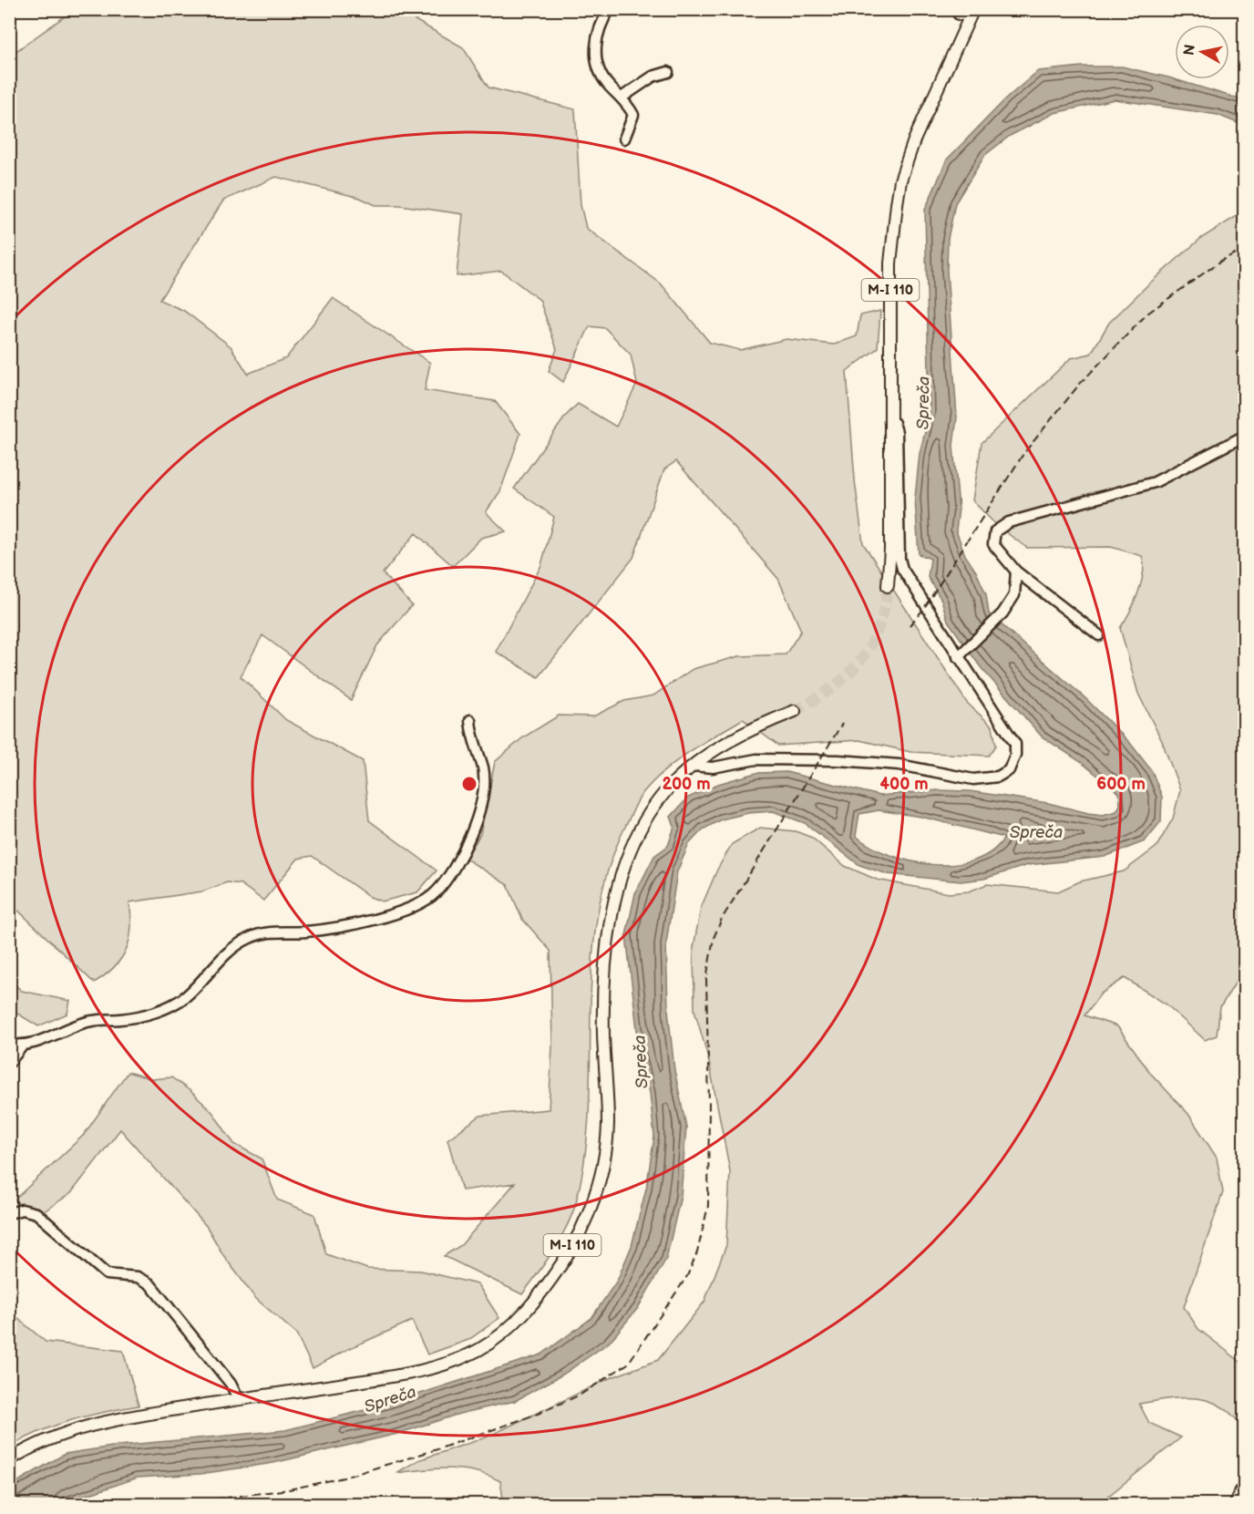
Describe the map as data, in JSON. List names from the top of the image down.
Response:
{
  "streets": {
    "main road": ["M-I 110"]
  },
  "water": ["Spreča"],
  "north": "left",
  "rings": ["200 m", "400 m", "600 m"]
}
